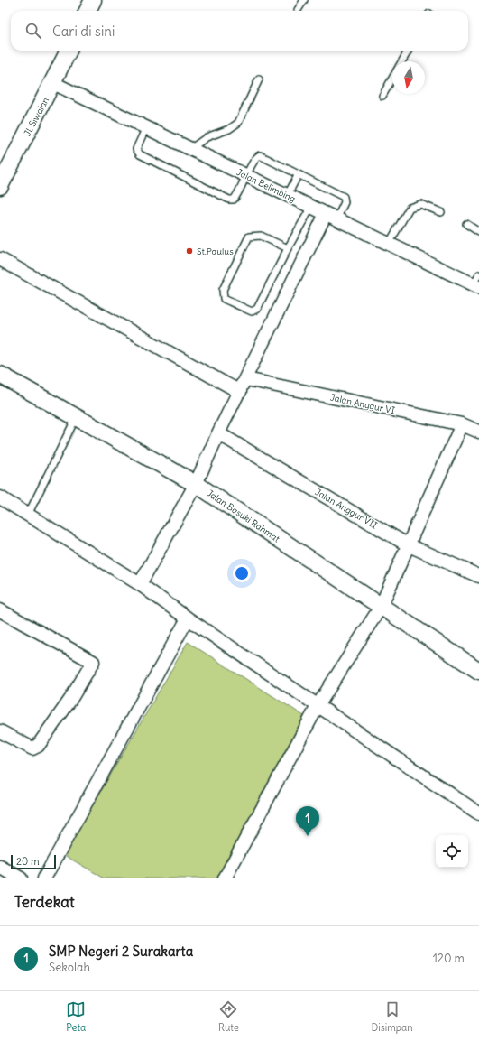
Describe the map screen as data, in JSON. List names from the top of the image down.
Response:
{
  "streets": {
    "street": [
      "Jl. Siwalan",
      "Jalan Belimbing",
      "Jalan Anggur VI",
      "Jalan Anggur VII",
      "Jalan Basuki Rahmat"
    ]
  },
  "crossings": [
    ["Jl. Siwalan", "Jalan Belimbing"]
  ],
  "places": ["St.Paulus"],
  "scale_bar": "20 m",
  "north": "bottom",
  "page": {
    "search": "Cari di sini",
    "pins": "1",
    "scale": "20 m",
    "heading": "Terdekat",
    "list": [
      {
        "mark": "1",
        "name": "SMP Negeri 2 Surakarta",
        "note": "Sekolah",
        "value": "120 m"
      }
    ],
    "nav": ["Peta", "Rute", "Disimpan"]
  }
}
